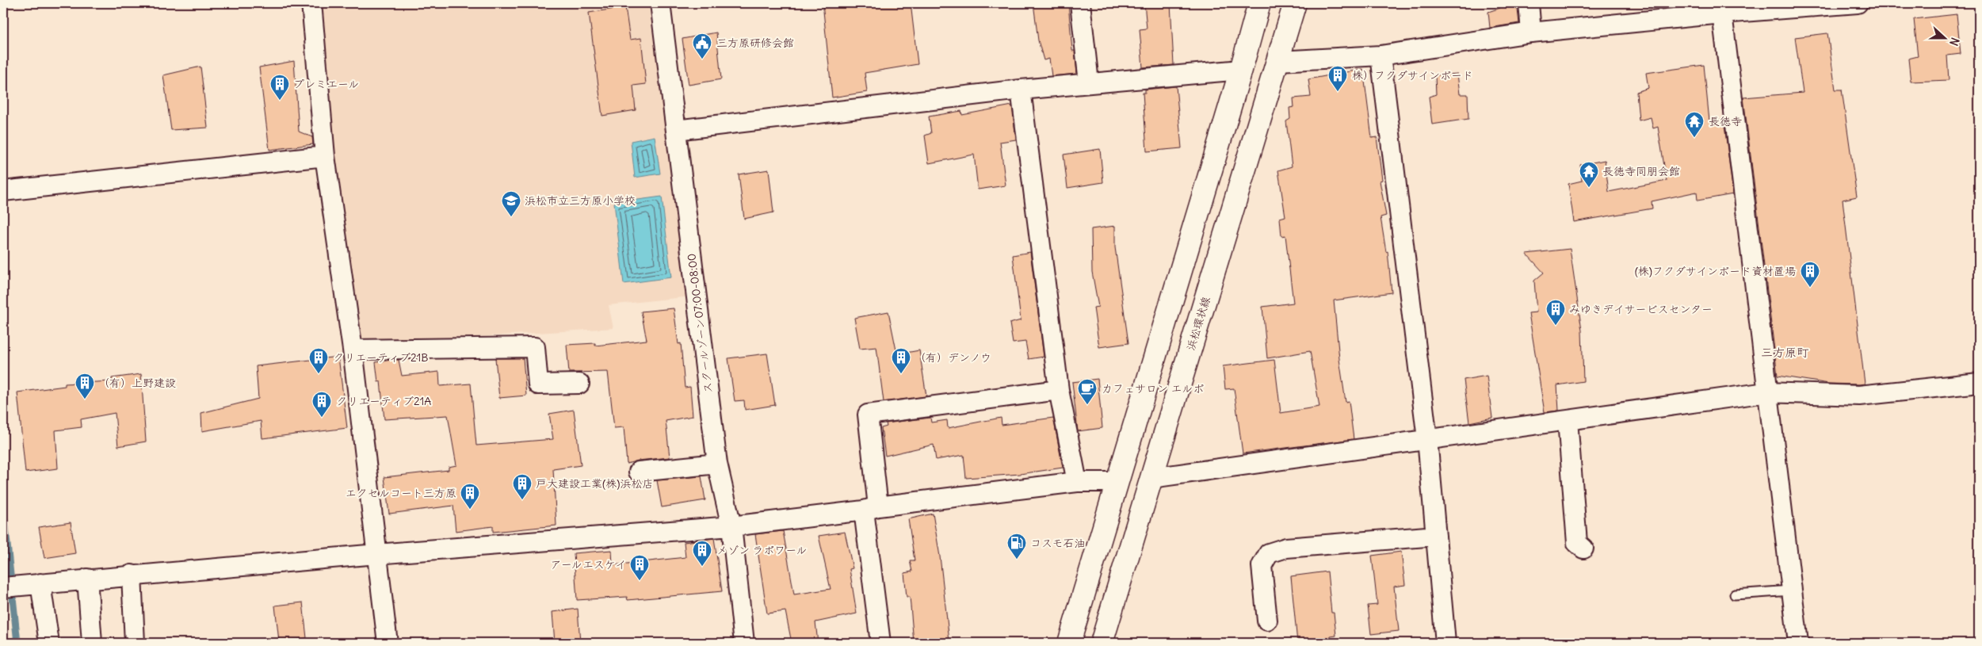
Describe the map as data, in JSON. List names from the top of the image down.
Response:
{
  "streets": {
    "highway": ["浜松環状線"],
    "street": ["スクールゾーン07:00-08:00"]
  },
  "districts": ["三方原町"],
  "places": {
    "public building": ["三方原研修会館"],
    "building": [
      "株）フクダサインボード",
      "プレミエール",
      "(株)フクダサインボード資材置場",
      "みゆきデイサービスセンター",
      "クリエーティブ21B",
      "（有）デンノウ",
      "（有）上野建設",
      "クリエーティブ21A",
      "戸大建設工業(株)浜松店",
      "エクセルコート三方原",
      "メゾン ラポワール",
      "アールエスケイ"
    ],
    "temple": ["長徳寺", "長徳寺同朋会館"],
    "school or university": ["浜松市立三方原小学校"],
    "cafe": ["カフェサロン エルボ"],
    "fuel station": ["コスモ石油"]
  },
  "north": "right"
}
